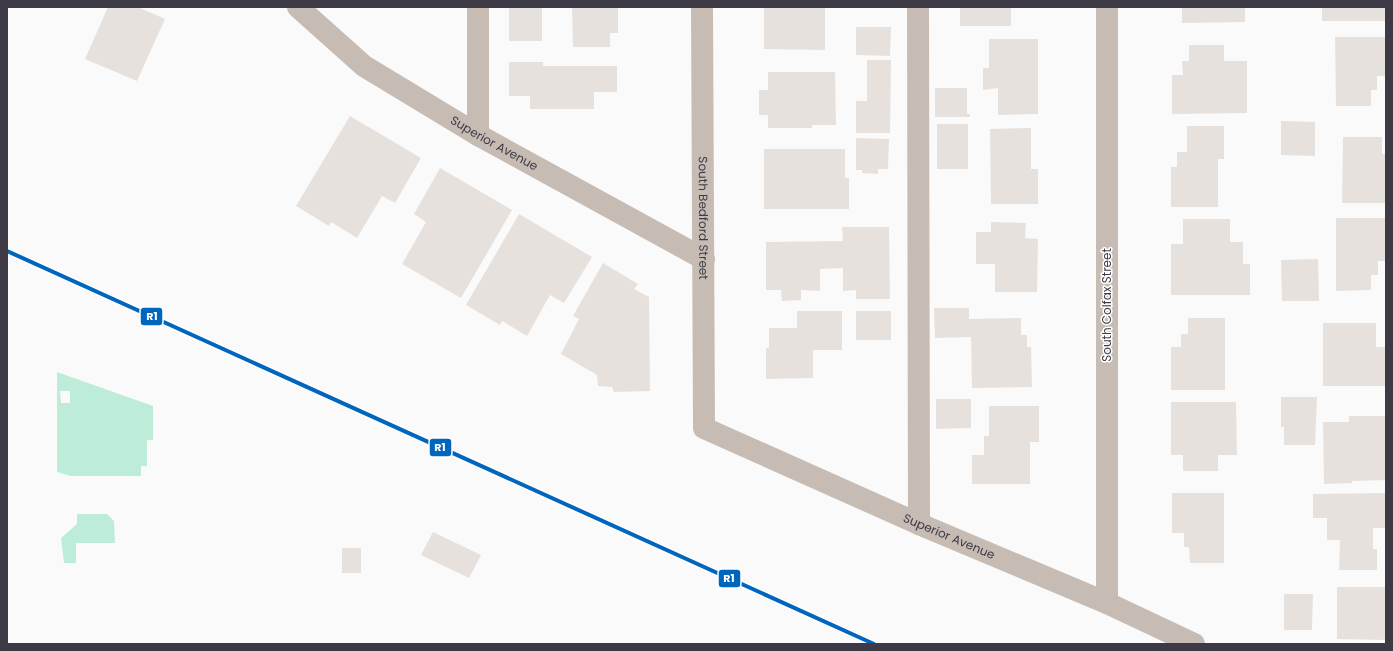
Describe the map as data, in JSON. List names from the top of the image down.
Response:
{
  "streets": {
    "street": ["Superior Avenue", "South Bedford Street", "South Colfax Street"]
  },
  "crossings": [
    ["Superior Avenue", "South Bedford Street"],
    ["Superior Avenue", "South Colfax Street"]
  ],
  "lines": ["transit line R1"]
}
